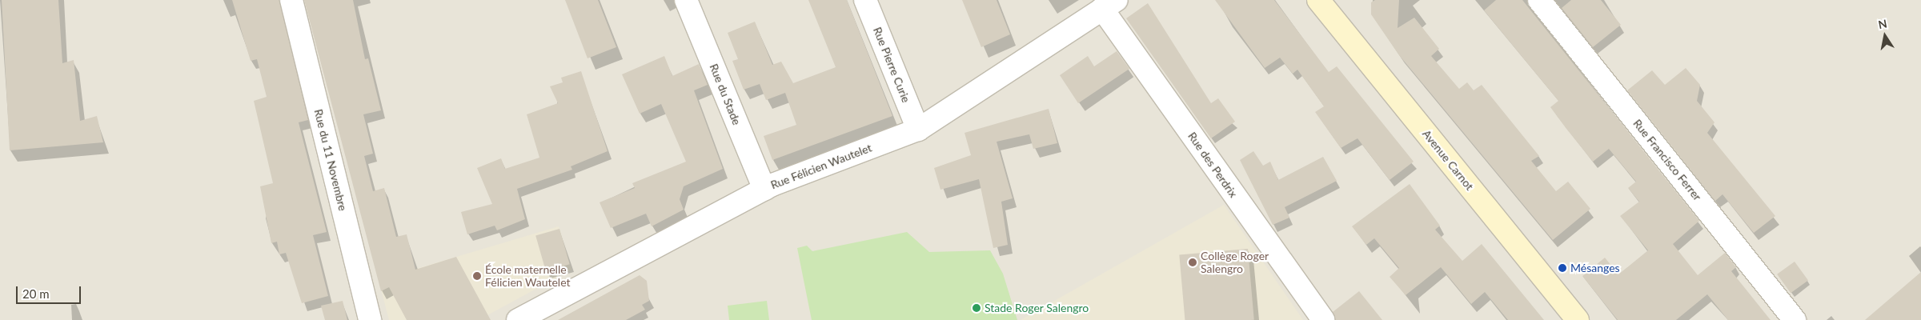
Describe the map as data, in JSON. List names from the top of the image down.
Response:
{
  "streets": {
    "main road": ["Avenue Carnot"],
    "street": [
      "Rue Pierre Curie",
      "Rue du Stade",
      "Rue du 11 Novembre",
      "Rue Francisco Ferrer",
      "Rue des Perdrix",
      "Rue Félicien Wautelet"
    ]
  },
  "crossings": [
    ["Rue Pierre Curie", "Rue Félicien Wautelet"],
    ["Rue du Stade", "Rue Félicien Wautelet"],
    ["Rue des Perdrix", "Rue Félicien Wautelet"]
  ],
  "places": [
    "Collège Roger Salengro",
    "Mésanges",
    "École maternelle Félicien Wautelet",
    "Stade Roger Salengro"
  ],
  "scale_bar": "20 m",
  "north": "top"
}
